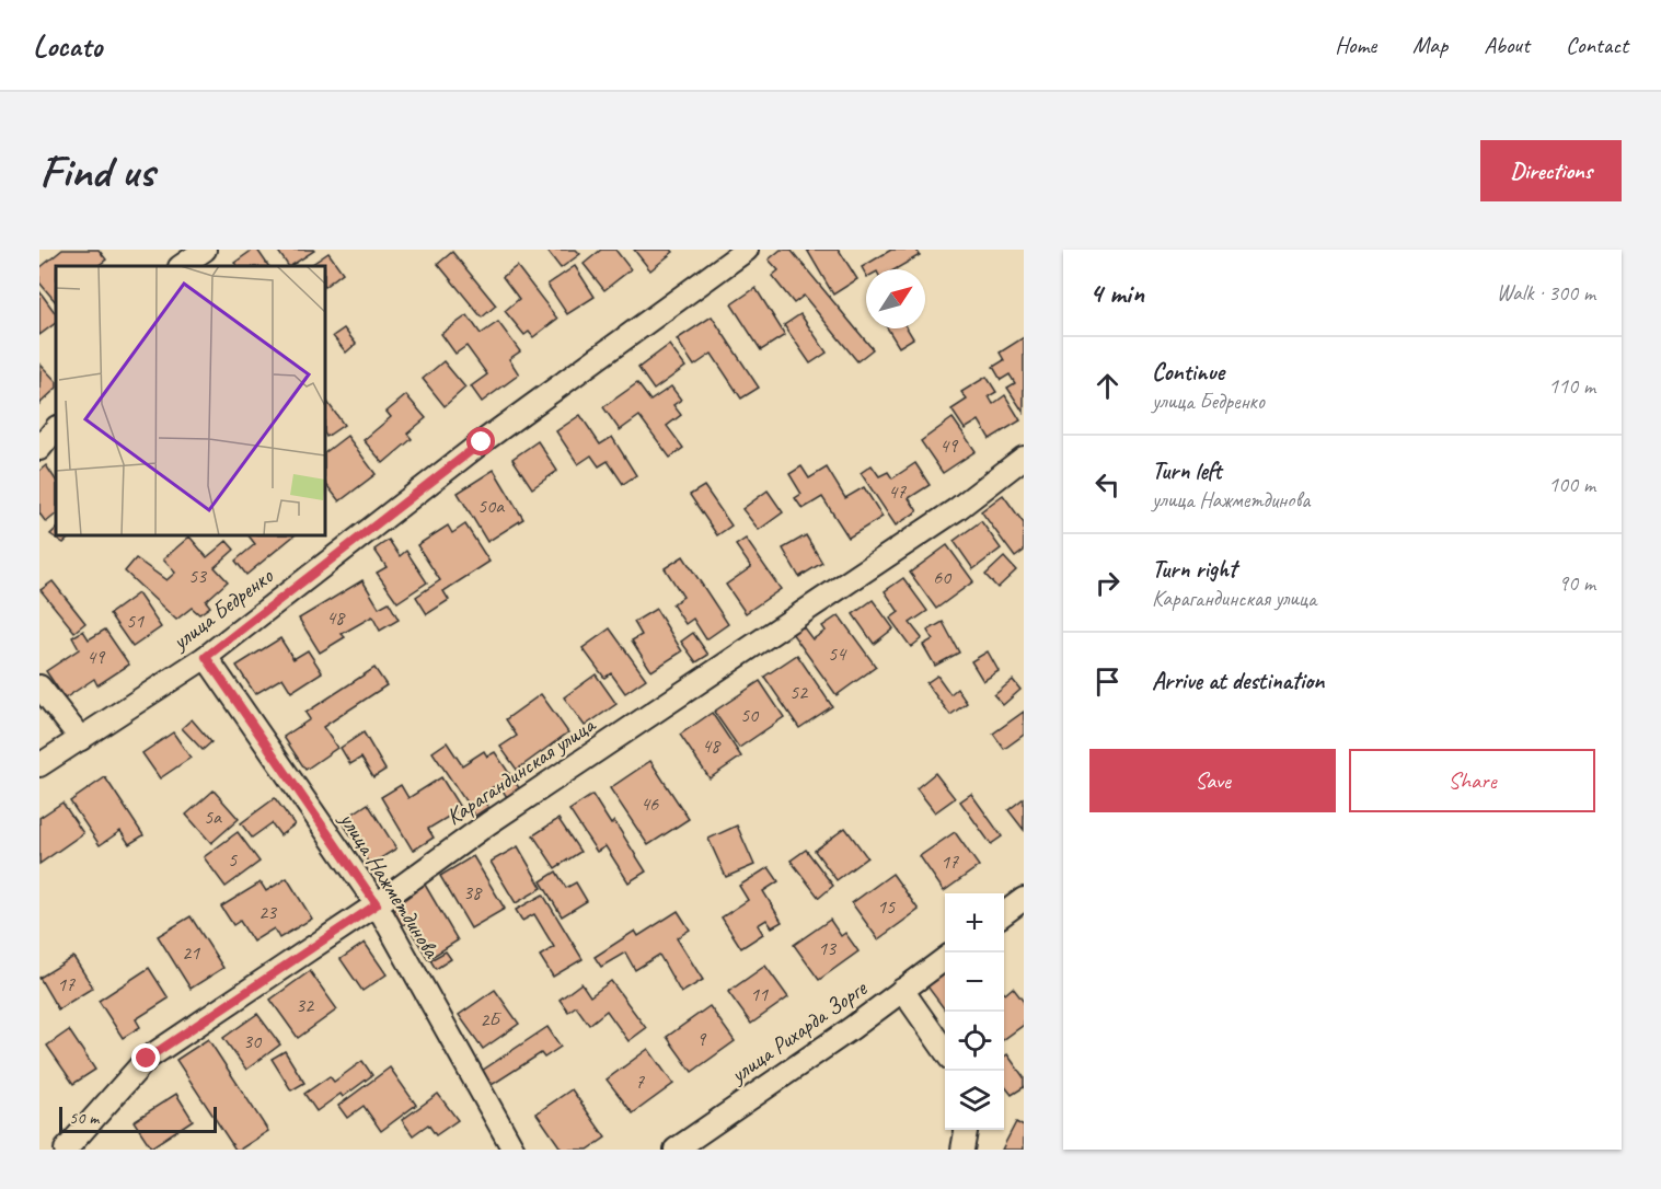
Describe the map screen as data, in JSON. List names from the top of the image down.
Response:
{
  "streets": {
    "street": [
      "улица Бедренко",
      "Карагандинская улица",
      "улица Нажметдинова",
      "улица Рихарда Зорге"
    ]
  },
  "crossings": [
    ["улица Бедренко", "улица Нажметдинова"],
    ["Карагандинская улица", "улица Нажметдинова"]
  ],
  "house_numbers": [
    "49",
    "47",
    "50а",
    "53",
    "60",
    "48",
    "51",
    "54",
    "49",
    "52",
    "50",
    "48",
    "46",
    "5а",
    "5",
    "17",
    "38",
    "15",
    "23",
    "13",
    "21",
    "17",
    "11",
    "32",
    "2Б",
    "9",
    "30",
    "7"
  ],
  "scale_bar": "50 m",
  "north": "top right",
  "page": {
    "header": "Locato",
    "nav": [
      "Home",
      "Map",
      "About",
      "Contact"
    ],
    "buttons": [
      "Directions",
      ["Save", "Share"]
    ],
    "title": "Find us",
    "heading": ["4 min", "Walk · 300 m"],
    "list": [
      ["Continue", "улица Бедренко", "110 m"],
      ["Turn left", "улица Нажметдинова", "100 m"],
      ["Turn right", "Карагандинская улица", "90 m"],
      "Arrive at destination"
    ],
    "map_buttons": ["+", "−"],
    "scale": "50 m"
  }
}
